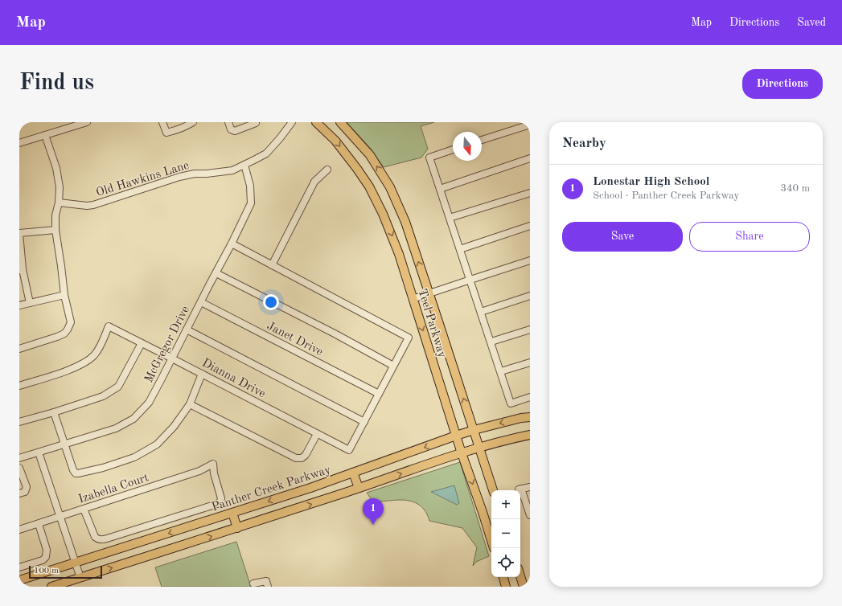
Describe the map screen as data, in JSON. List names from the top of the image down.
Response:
{
  "streets": {
    "main road": ["Teel Parkway", "Panther Creek Parkway"],
    "street": [
      "Old Hawkins Lane",
      "Janet Drive",
      "McGregor Drive",
      "Dianna Drive",
      "Izabella Court"
    ]
  },
  "crossings": [
    ["Old Hawkins Lane", "McGregor Drive"],
    ["Teel Parkway", "Panther Creek Parkway"],
    ["Janet Drive", "McGregor Drive"],
    ["McGregor Drive", "Dianna Drive"]
  ],
  "scale_bar": "100 m",
  "north": "bottom",
  "page": {
    "header": "Map",
    "nav": ["Map", "Directions", "Saved"],
    "buttons": [
      "Directions",
      ["Save", "Share"]
    ],
    "title": "Find us",
    "heading": "Nearby",
    "list": [
      {
        "mark": "1",
        "name": "Lonestar High School",
        "note": "School · Panther Creek Parkway",
        "value": "340 m"
      }
    ],
    "map_buttons": ["+", "−"],
    "pins": "1",
    "scale": "100 m"
  }
}
